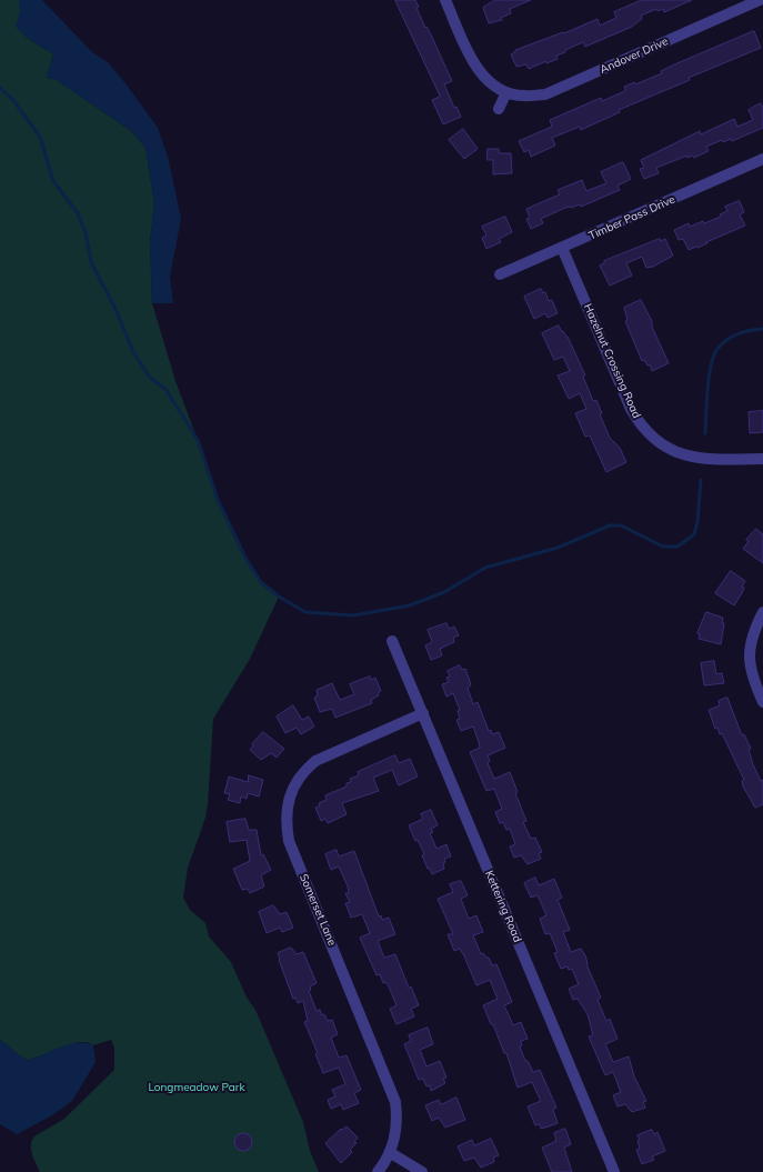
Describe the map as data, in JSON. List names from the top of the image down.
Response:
{
  "streets": {
    "street": [
      "Andover Drive",
      "Timber Pass Drive",
      "Hazelnut Crossing Road",
      "Kettering Road",
      "Somerset Lane"
    ]
  },
  "crossings": [
    ["Timber Pass Drive", "Hazelnut Crossing Road"],
    ["Kettering Road", "Somerset Lane"]
  ],
  "parks": ["Longmeadow Park"]
}
